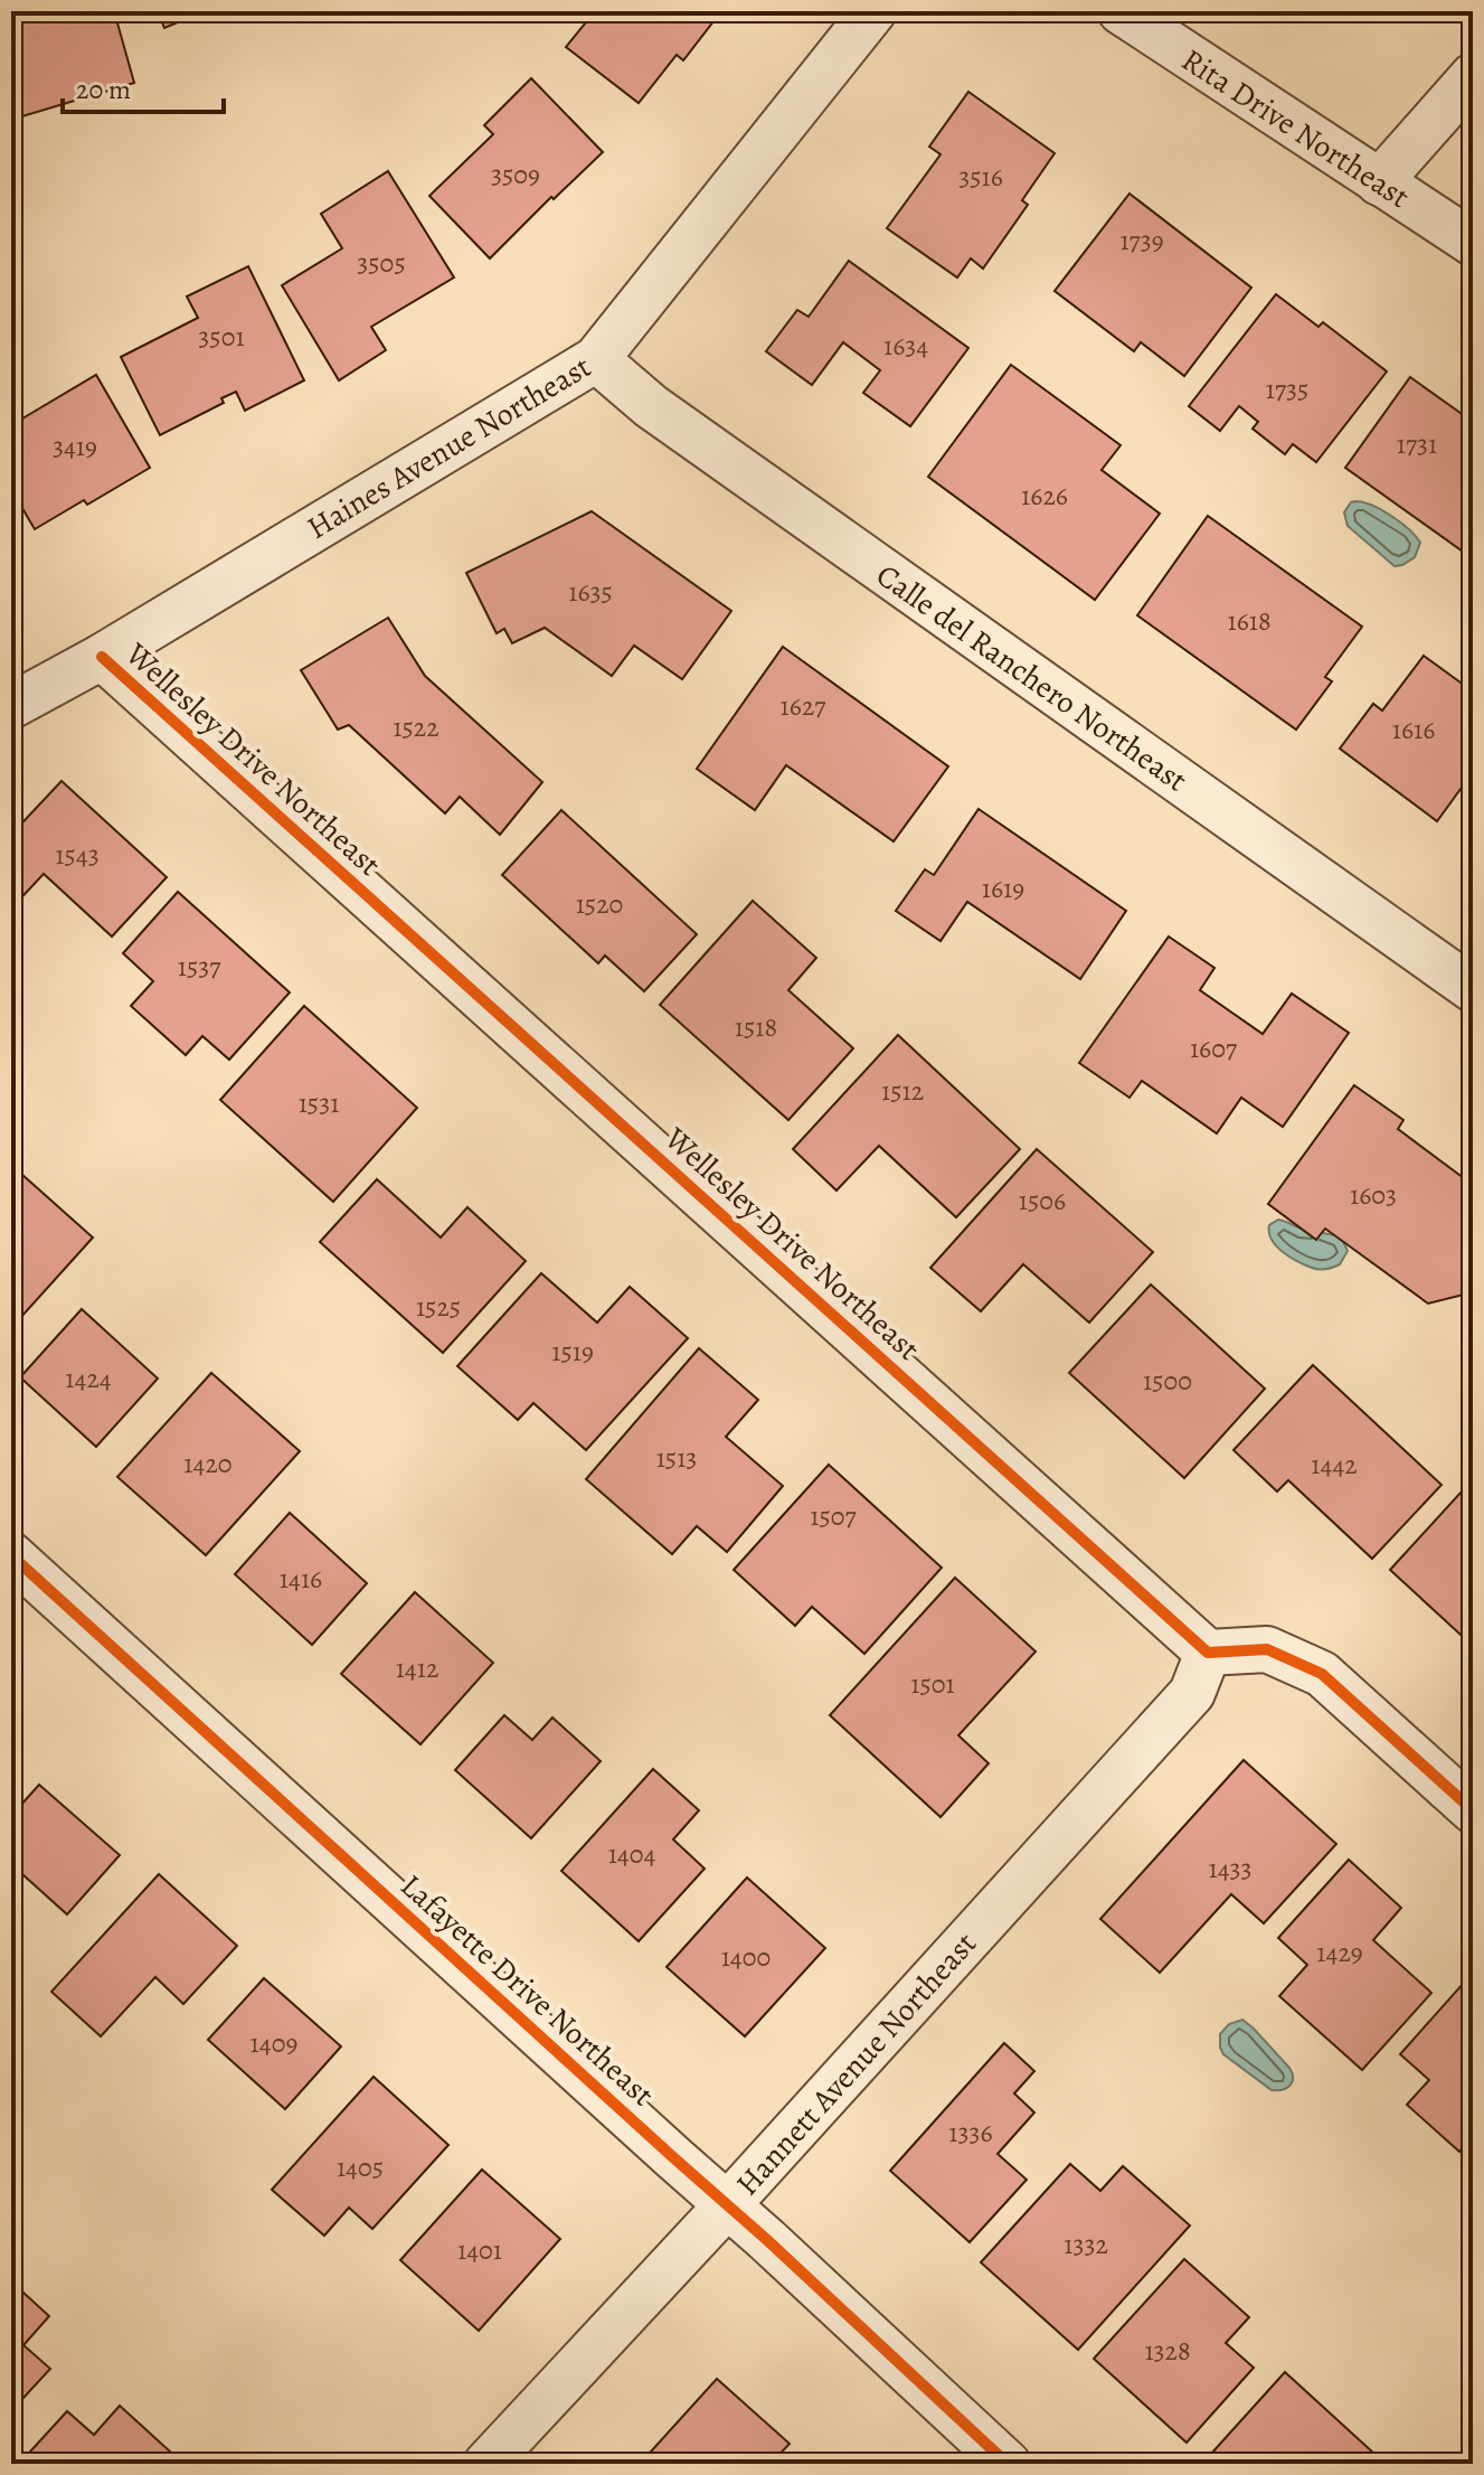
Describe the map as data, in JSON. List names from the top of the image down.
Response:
{
  "streets": {
    "street": [
      "Rita Drive Northeast",
      "Haines Avenue Northeast",
      "Calle del Ranchero Northeast",
      "Wellesley Drive Northeast",
      "Lafayette Drive Northeast",
      "Hannett Avenue Northeast"
    ]
  },
  "crossings": [
    ["Haines Avenue Northeast", "Calle del Ranchero Northeast"],
    ["Haines Avenue Northeast", "Wellesley Drive Northeast"],
    ["Wellesley Drive Northeast", "Hannett Avenue Northeast"],
    ["Lafayette Drive Northeast", "Hannett Avenue Northeast"]
  ],
  "house_numbers": [
    "3509",
    "3516",
    "1739",
    "3505",
    "3501",
    "1634",
    "1735",
    "1731",
    "3419",
    "1626",
    "1635",
    "1618",
    "1627",
    "1522",
    "1616",
    "1543",
    "1619",
    "1520",
    "1537",
    "1518",
    "1607",
    "1512",
    "1531",
    "1603",
    "1506",
    "1525",
    "1519",
    "1424",
    "1500",
    "1513",
    "1420",
    "1442",
    "1507",
    "1416",
    "1412",
    "1501",
    "1404",
    "1433",
    "1429",
    "1400",
    "1409",
    "1336",
    "1405",
    "1332",
    "1401",
    "1328"
  ],
  "scale_bar": "20 m"
}
